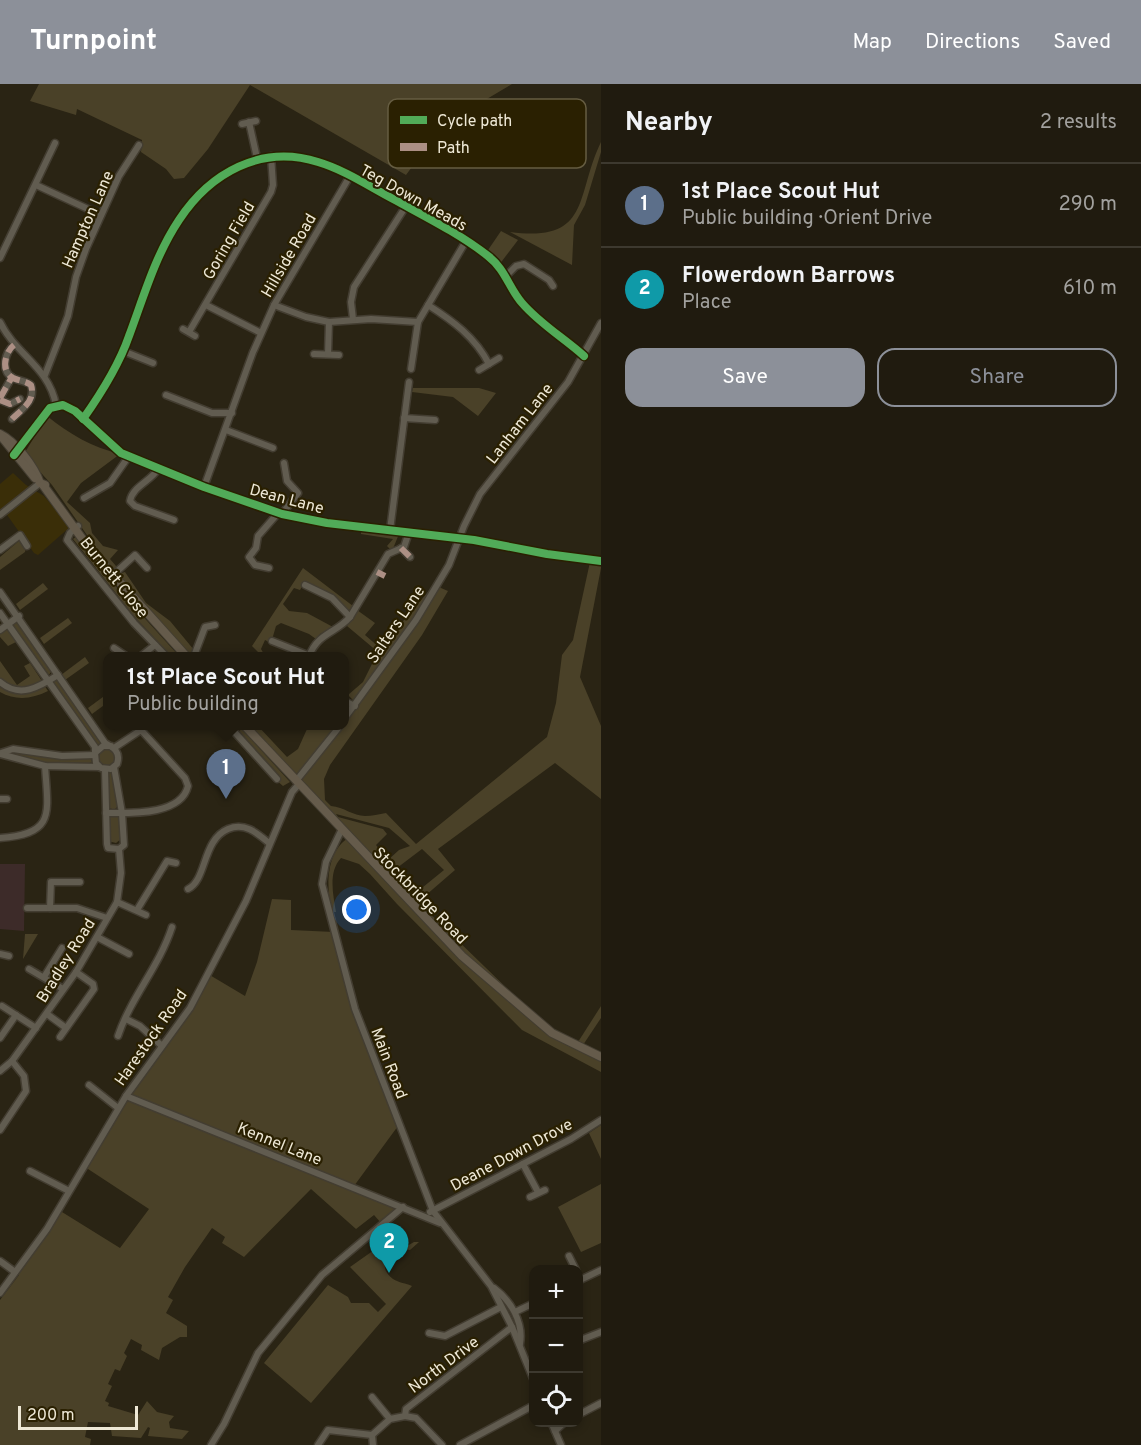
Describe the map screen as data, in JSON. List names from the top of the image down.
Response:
{
  "streets": {
    "main road": ["Stockbridge Road"],
    "street": [
      "Teg Down Meads",
      "Hampton Lane",
      "Goring Field",
      "Hillside Road",
      "Lanham Lane",
      "Dean Lane",
      "Burnett Close",
      "Salters Lane",
      "Bradley Road",
      "Harestock Road",
      "Main Road",
      "Kennel Lane",
      "Deane Down Drove",
      "North Drive"
    ]
  },
  "crossings": [
    ["Teg Down Meads", "Goring Field"],
    ["Teg Down Meads", "Hillside Road"],
    ["Teg Down Meads", "Lanham Lane"],
    ["Teg Down Meads", "Dean Lane"],
    ["Hillside Road", "Dean Lane"],
    ["Lanham Lane", "Dean Lane"],
    ["Lanham Lane", "Salters Lane"],
    ["Dean Lane", "Salters Lane"],
    ["Stockbridge Road", "Harestock Road"],
    ["Stockbridge Road", "Main Road"],
    ["Harestock Road", "Kennel Lane"],
    ["Main Road", "Kennel Lane"],
    ["Main Road", "Deane Down Drove"],
    ["Main Road", "North Drive"]
  ],
  "legend": ["Cycle path", "Path"],
  "scale_bar": "200 m",
  "page": {
    "header": "Turnpoint",
    "nav": ["Map", "Directions", "Saved"],
    "heading": ["Nearby", "2 results"],
    "list": [
      {
        "mark": "1",
        "name": "1st Place Scout Hut",
        "note": "Public building · Orient Drive",
        "value": "290 m"
      },
      {
        "mark": "2",
        "name": "Flowerdown Barrows",
        "note": "Place",
        "value": "610 m"
      }
    ],
    "buttons": ["Save", "Share"],
    "popup": ["1st Place Scout Hut", "Public building"],
    "pins": ["1", "2"],
    "map_buttons": ["+", "−"],
    "scale": "200 m"
  }
}
